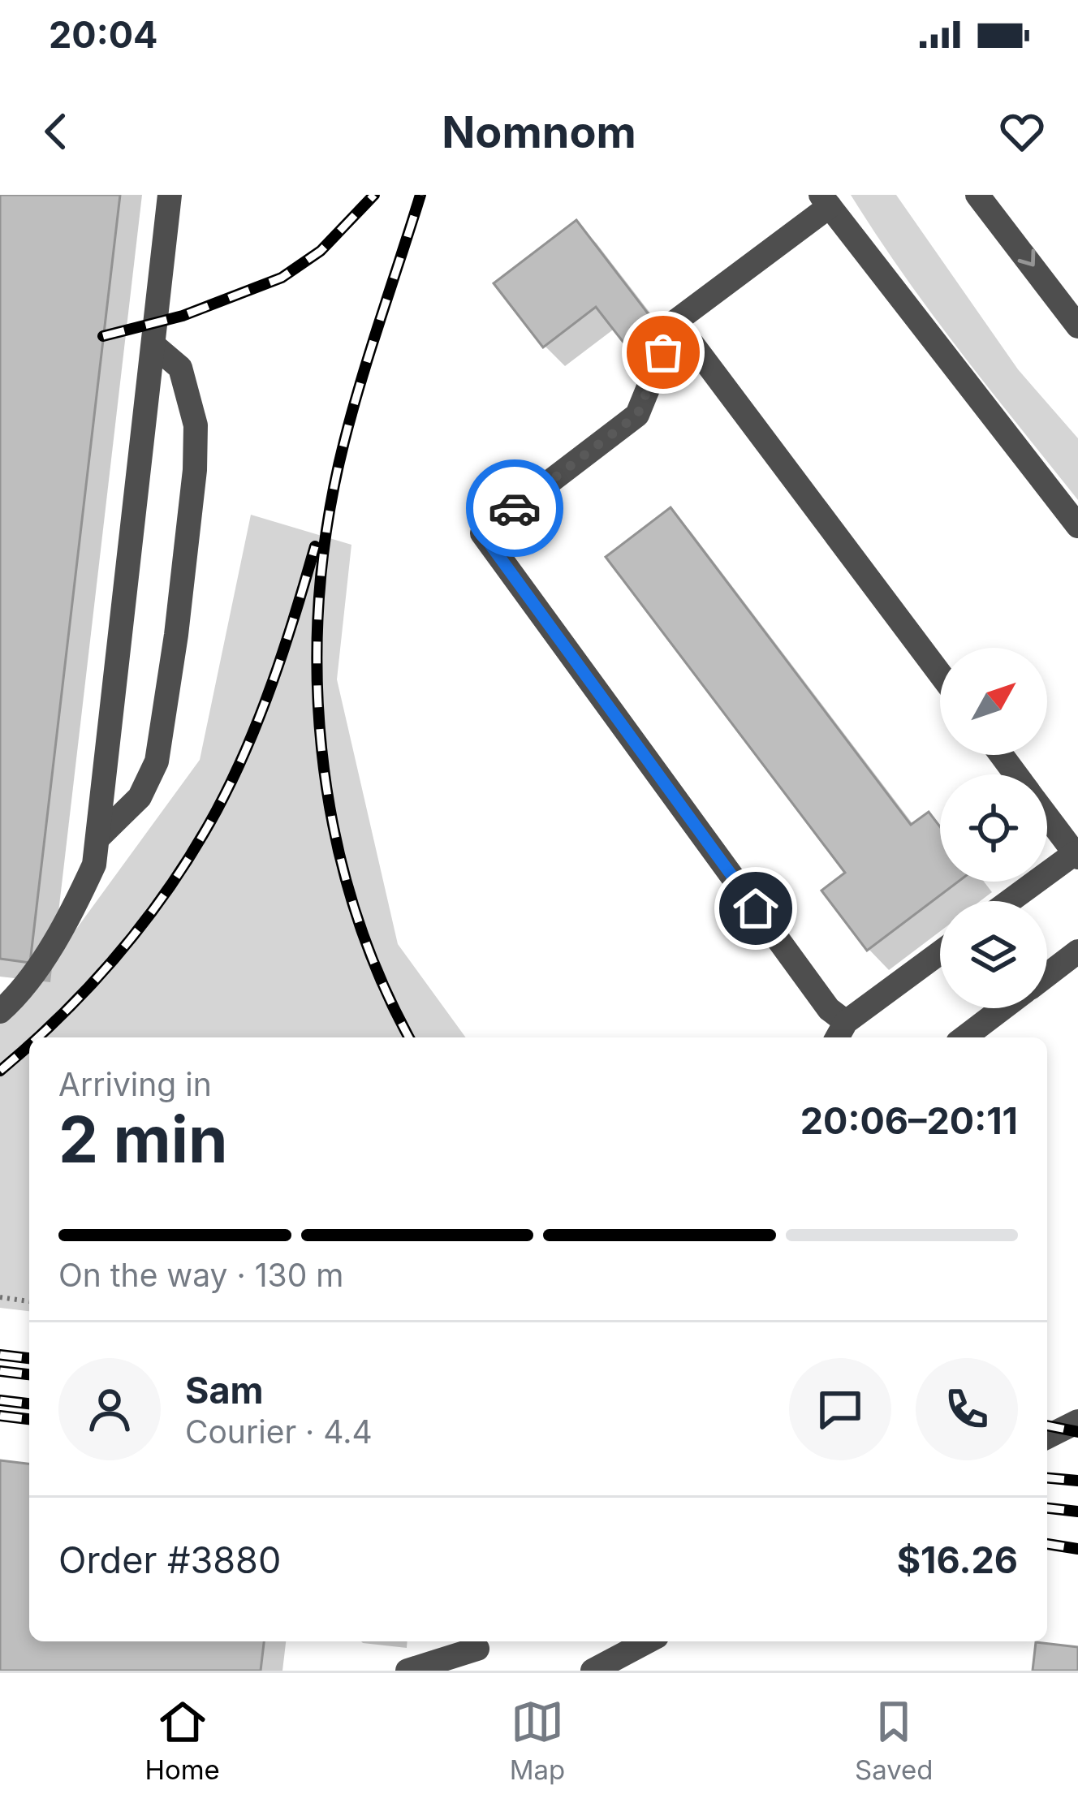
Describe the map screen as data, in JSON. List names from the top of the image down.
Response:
{
  "north": "top right",
  "page": {
    "status": "20:04",
    "header": "Nomnom",
    "heading": ["2 min", "Arriving in", "20:06–20:11"],
    "panel": [
      "Sam",
      "Courier · 4.4",
      "Order #3880",
      "$16.26"
    ],
    "bar": "On the way · 130 m",
    "tabs": ["Home", "Map", "Saved"]
  }
}
